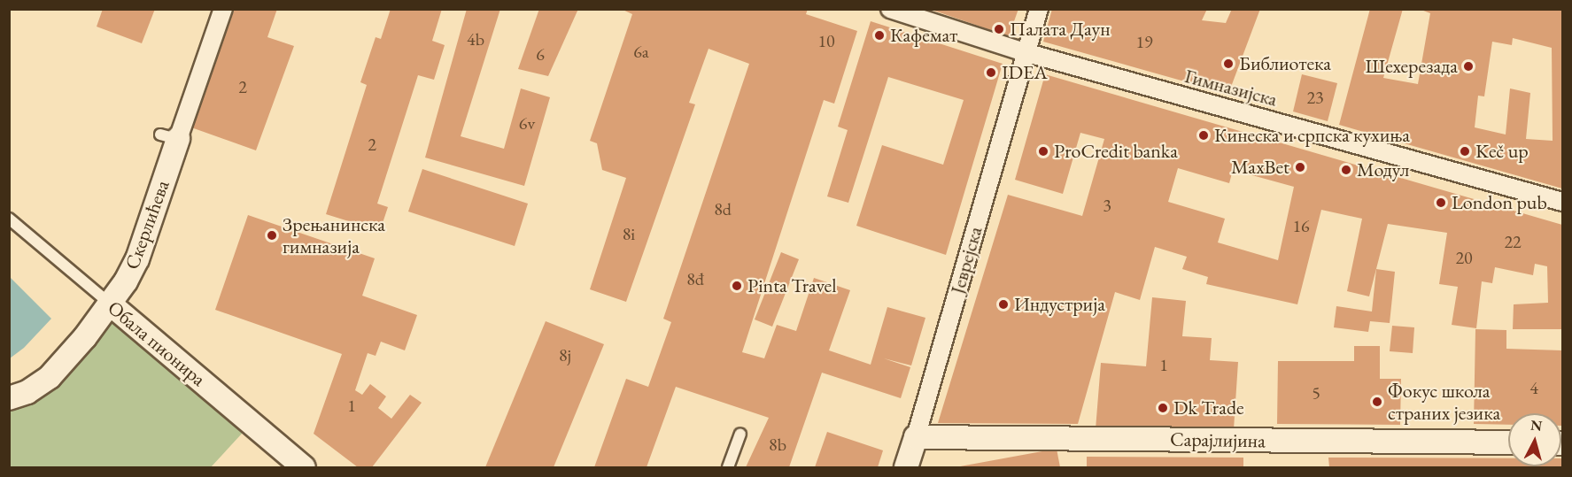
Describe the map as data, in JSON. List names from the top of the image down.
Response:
{
  "streets": {
    "street": [
      "Гимназијска",
      "Скерлићева",
      "Јеврејска",
      "Обала пионира",
      "Сарајлијина"
    ]
  },
  "crossings": [
    ["Гимназијска", "Јеврејска"],
    ["Скерлићева", "Обала пионира"],
    ["Јеврејска", "Сарајлијина"]
  ],
  "places": [
    "Палата Даун",
    "Кафемат",
    "Библиотека",
    "Шехерезада",
    "IDEA",
    "Кинеска и српска кухиња",
    "ProCredit banka",
    "Keč up",
    "MaxBet",
    "Модул",
    "London pub",
    "Зрењанинска гимназија",
    "Pinta Travel",
    "Индустрија",
    "Фокус школа страних језика",
    "Dk Trade"
  ],
  "house_numbers": [
    "4b",
    "10",
    "19",
    "6a",
    "6",
    "2",
    "23",
    "6v",
    "2",
    "3",
    "8d",
    "16",
    "8i",
    "22",
    "20",
    "8đ",
    "8j",
    "1",
    "4",
    "5",
    "1",
    "8b"
  ],
  "north": "top"
}
